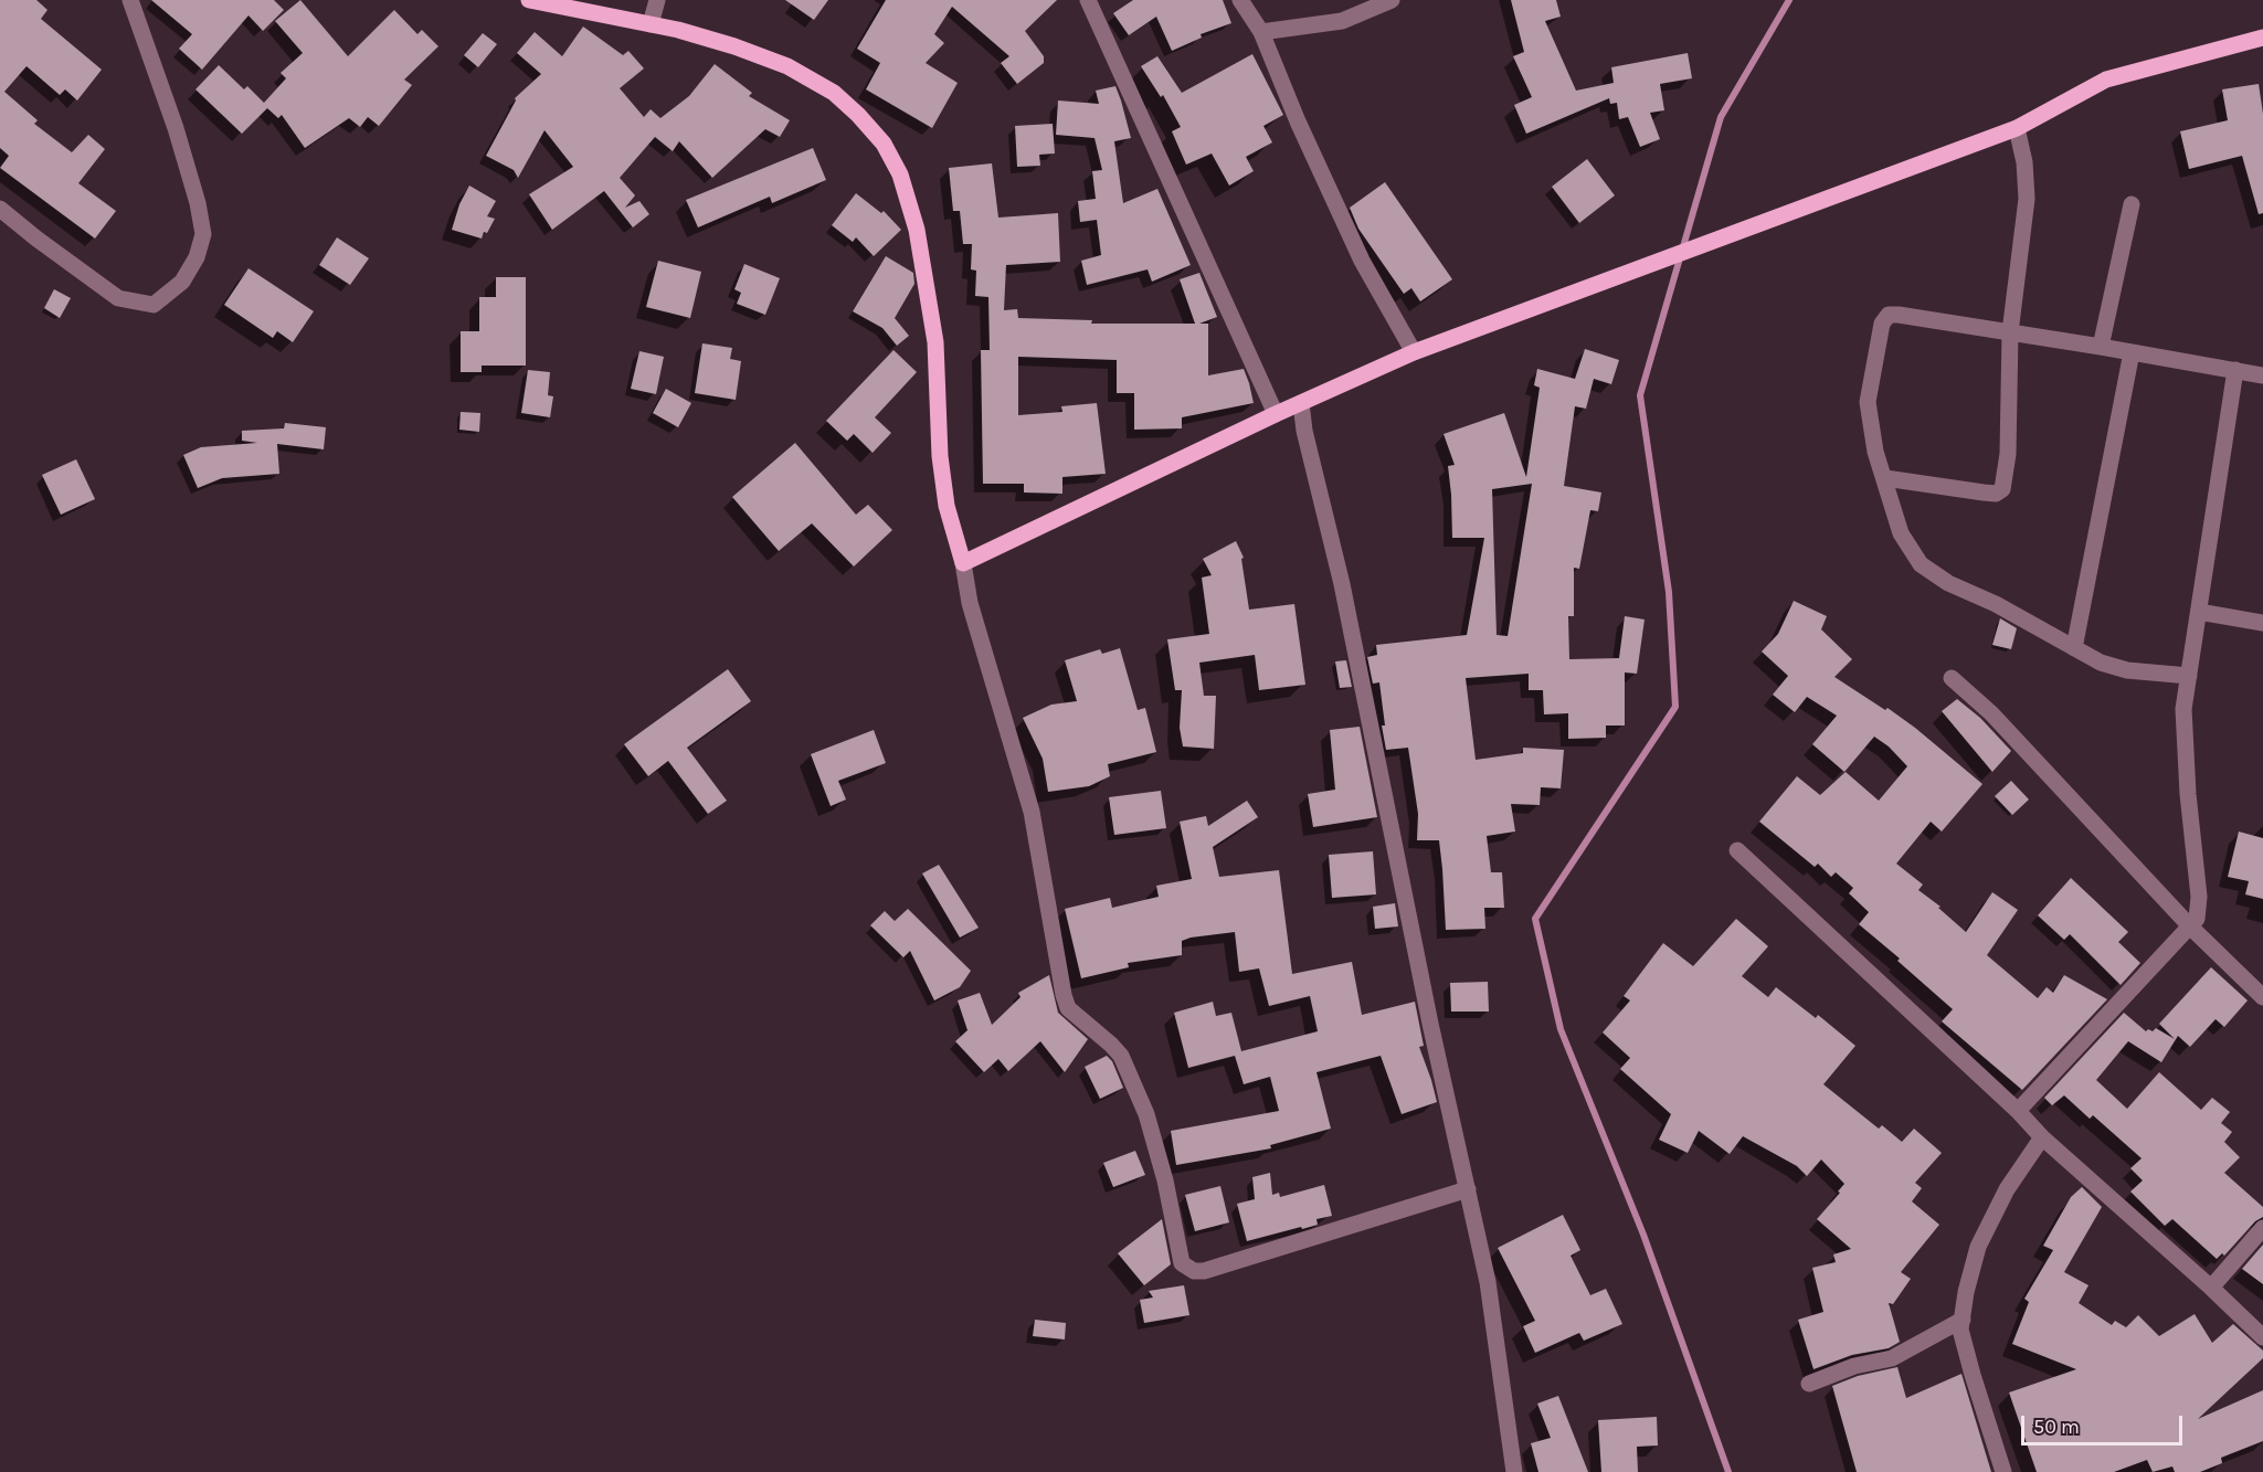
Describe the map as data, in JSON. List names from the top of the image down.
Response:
{
  "scale_bar": "50 m"
}
